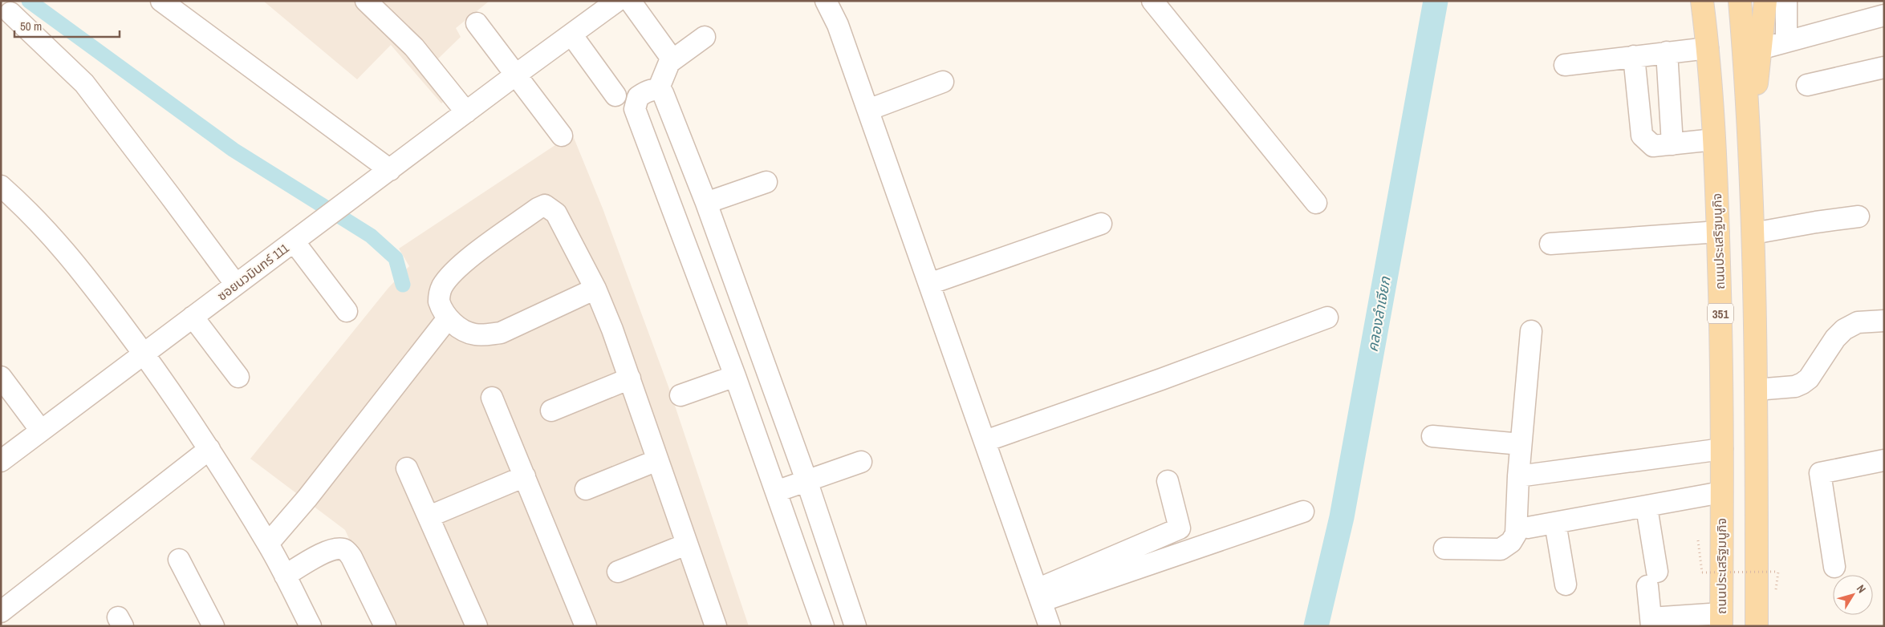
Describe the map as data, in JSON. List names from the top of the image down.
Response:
{
  "streets": {
    "main road": ["ถนนประเสริฐมนูกิจ", "351"],
    "street": ["ซอยนวมินทร์ 111"]
  },
  "water": ["คลองลำเจียก"],
  "scale_bar": "50 m",
  "north": "top right"
}
